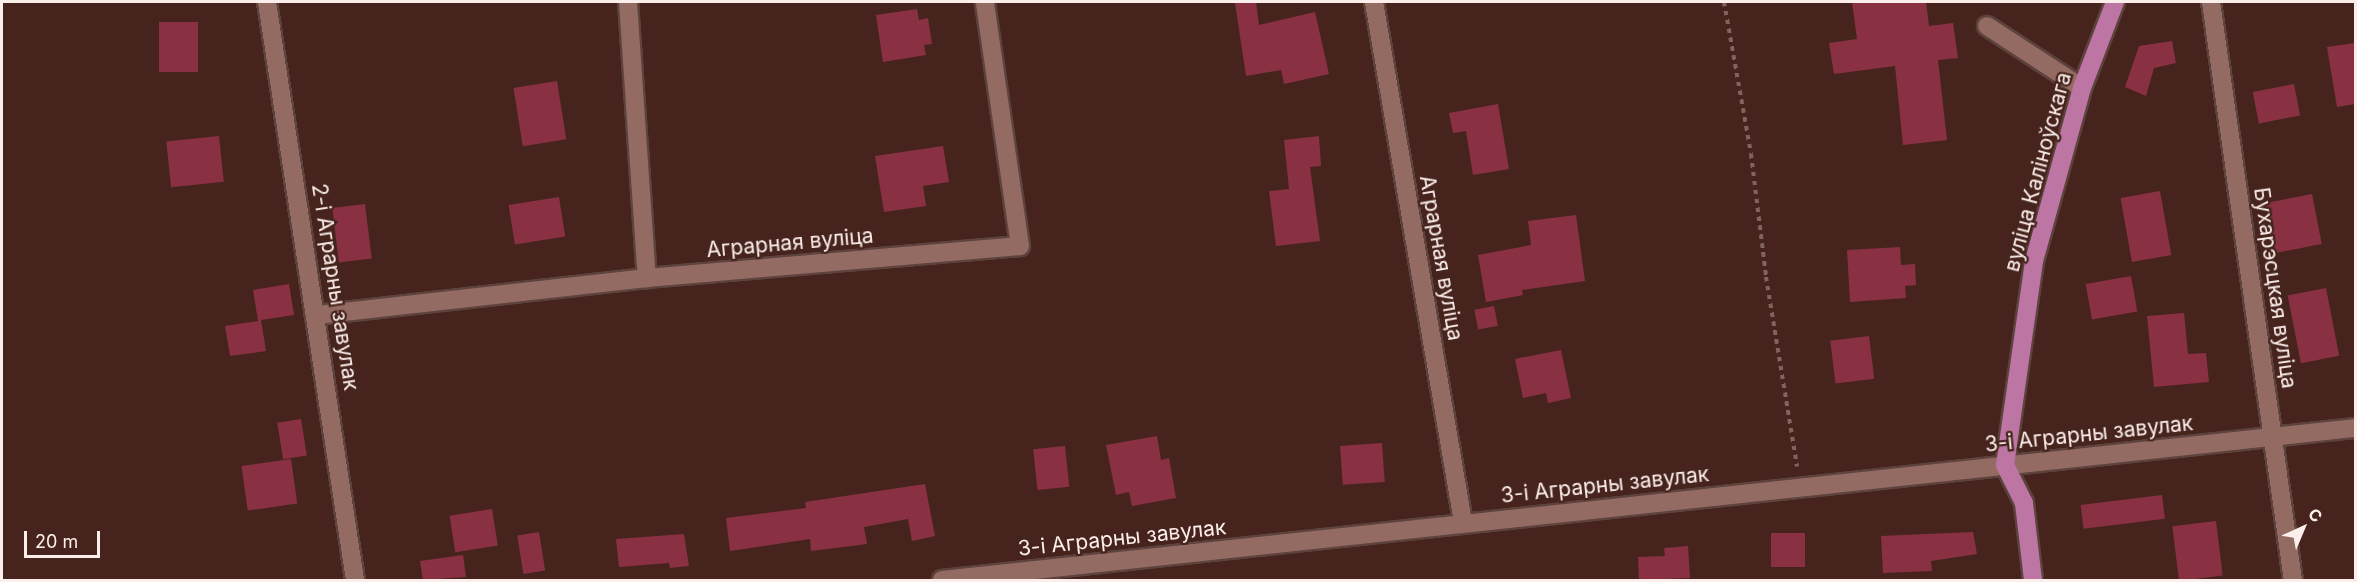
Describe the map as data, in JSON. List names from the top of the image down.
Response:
{
  "streets": {
    "main road": ["вуліца Каліноўскага"],
    "street": [
      "Аграрная вуліца",
      "2-і Аграрны завулак",
      "Бухарэсцкая вуліца",
      "3-і Аграрны завулак"
    ]
  },
  "crossings": [
    ["вуліца Каліноўскага", "3-і Аграрны завулак"],
    ["Аграрная вуліца", "2-і Аграрны завулак"],
    ["Аграрная вуліца", "3-і Аграрны завулак"],
    ["Бухарэсцкая вуліца", "3-і Аграрны завулак"]
  ],
  "scale_bar": "20 m",
  "north": "top right"
}
